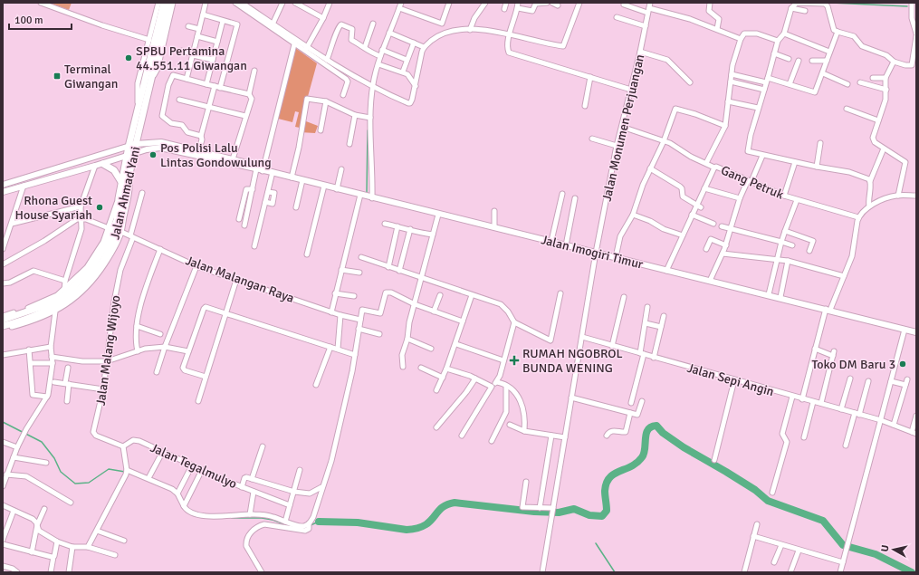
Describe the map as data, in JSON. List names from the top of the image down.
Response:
{
  "streets": {
    "highway": ["Jalan Ahmad Yani"],
    "main road": ["Jalan Imogiri Timur"],
    "street": [
      "Jalan Monumen Perjuangan",
      "Gang Petruk",
      "Jalan Malangan Raya",
      "Jalan Malang Wijoyo",
      "Jalan Sepi Angin",
      "Jalan Tegalmulyo"
    ]
  },
  "crossings": [
    ["Jalan Monumen Perjuangan", "Jalan Imogiri Timur"],
    ["Jalan Monumen Perjuangan", "Jalan Sepi Angin"],
    ["Gang Petruk", "Jalan Imogiri Timur"],
    ["Jalan Ahmad Yani", "Jalan Imogiri Timur"],
    ["Jalan Malangan Raya", "Jalan Malang Wijoyo"],
    ["Jalan Malang Wijoyo", "Jalan Tegalmulyo"]
  ],
  "places": {
    "other": [
      "SPBU Pertamina 44.551.11 Giwangan",
      "Pos Polisi Lalu Lintas Gondowulung",
      "Rhona Guest House Syariah",
      "Toko DM Baru 3"
    ],
    "transit": ["Terminal Giwangan"],
    "health": ["RUMAH NGOBROL BUNDA WENING"]
  },
  "scale_bar": "100 m",
  "north": "left"
}
